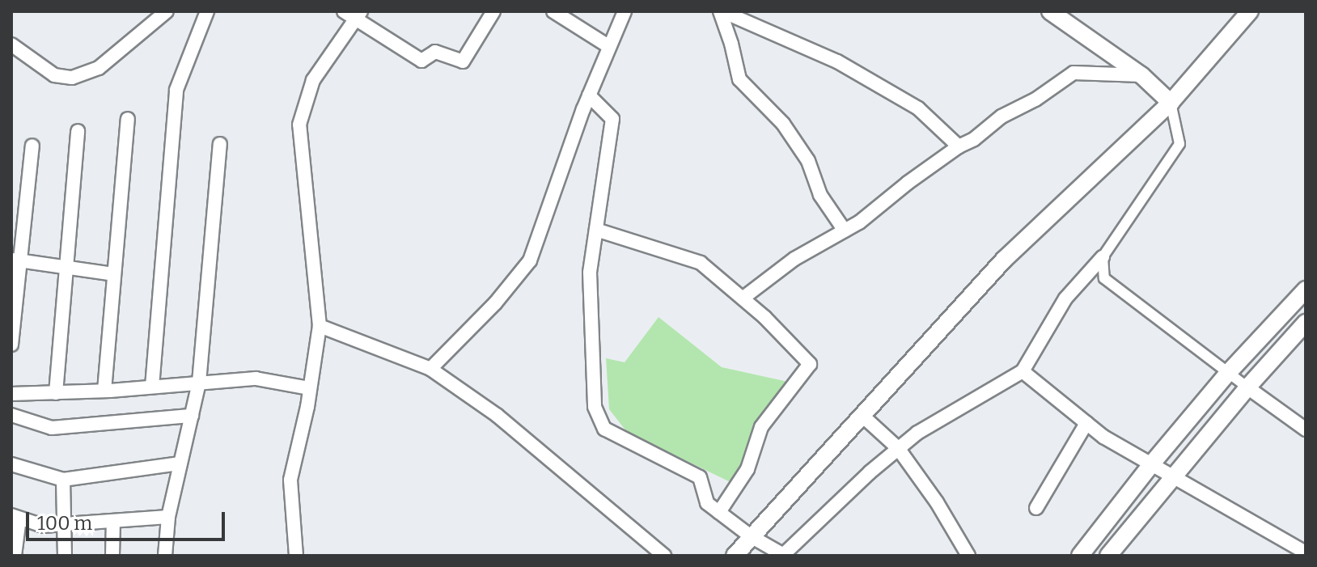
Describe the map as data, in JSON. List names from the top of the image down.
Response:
{
  "scale_bar": "100 m"
}
